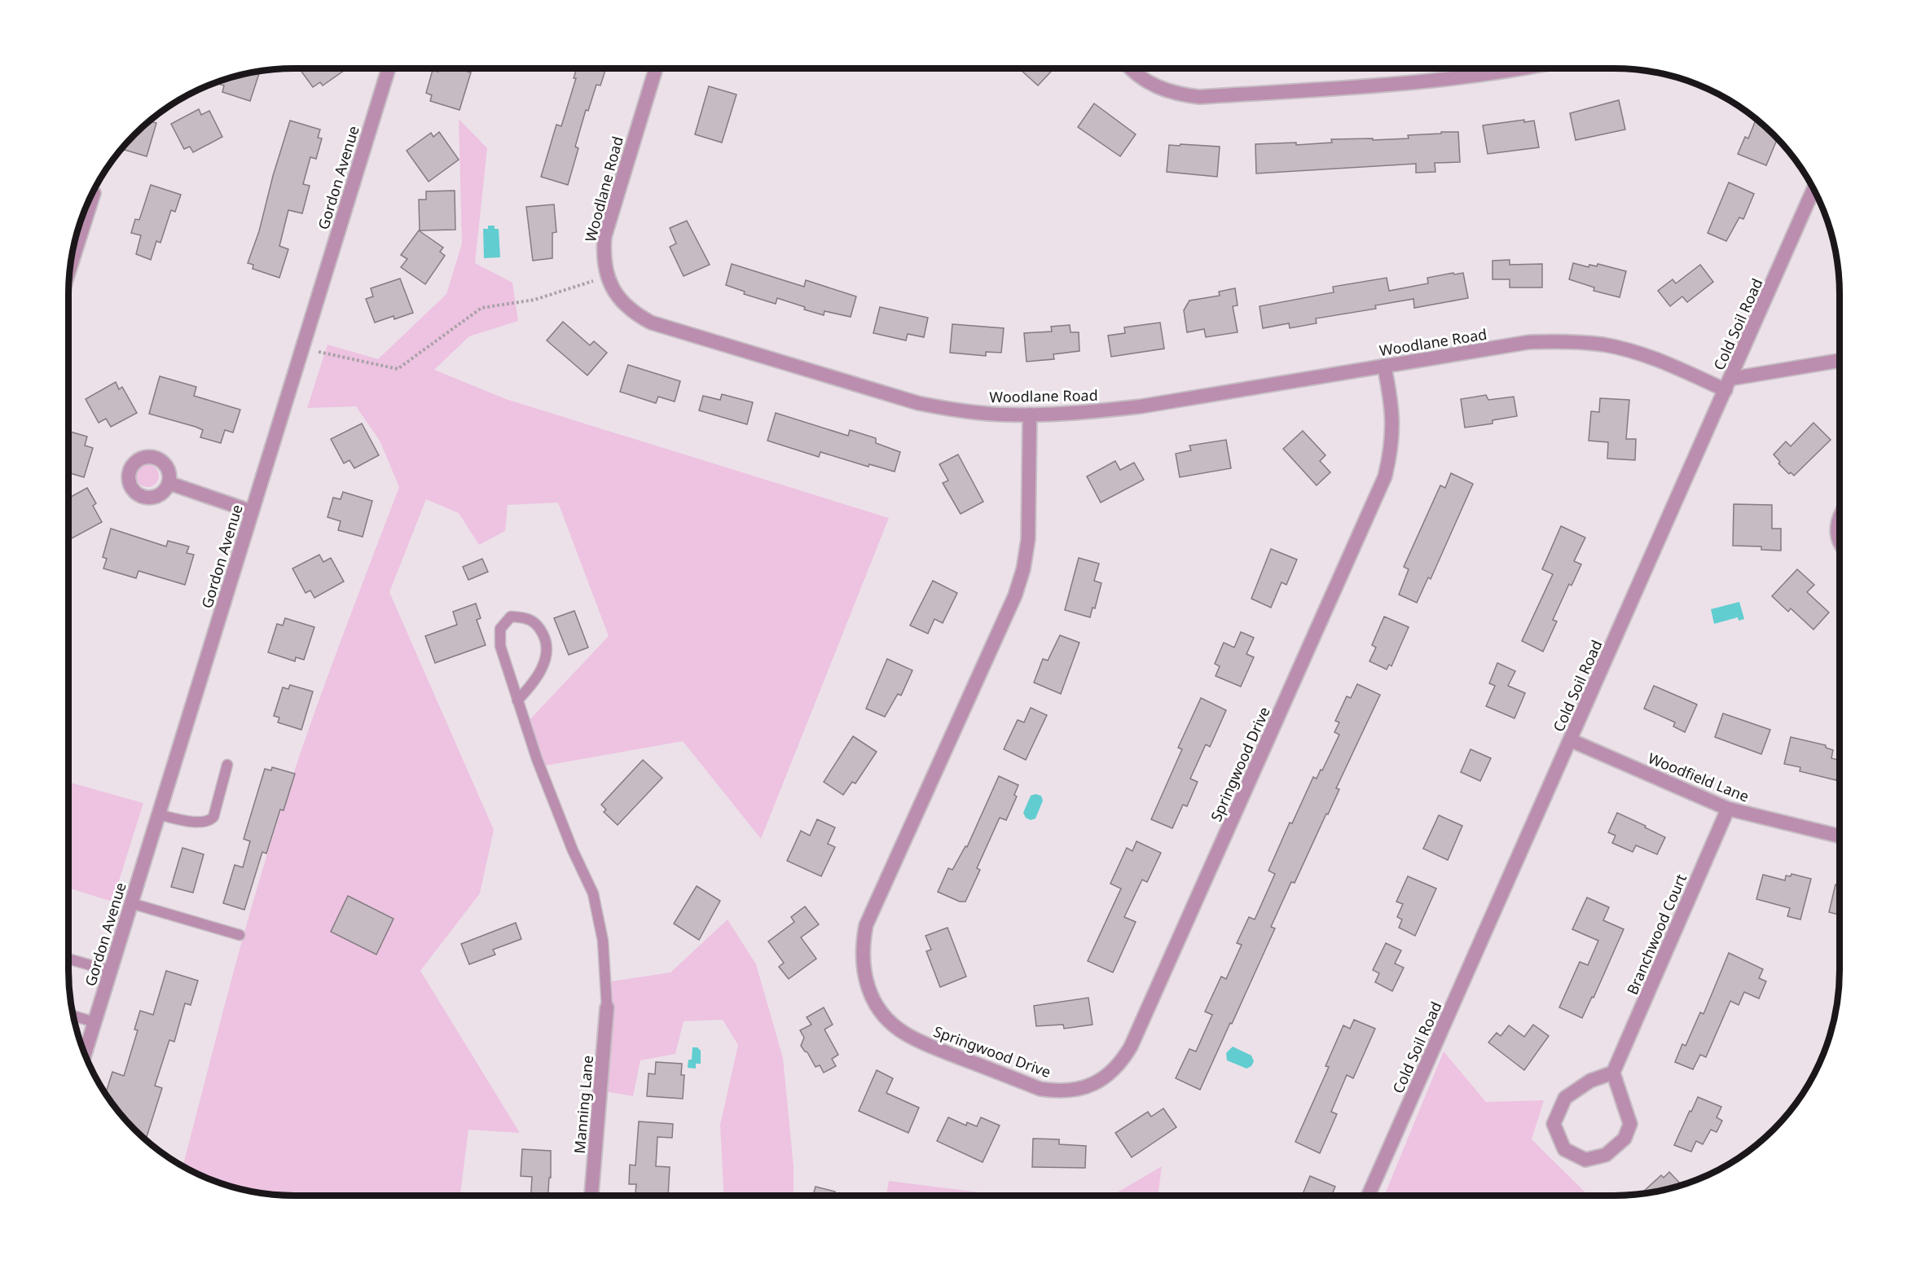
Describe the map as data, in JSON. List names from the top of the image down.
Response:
{
  "streets": {
    "street": [
      "Gordon Avenue",
      "Woodlane Road",
      "Cold Soil Road",
      "Springwood Drive",
      "Woodfield Lane",
      "Branchwood Court",
      "Manning Lane"
    ]
  },
  "crossings": [
    ["Woodlane Road", "Cold Soil Road"],
    ["Woodlane Road", "Springwood Drive"],
    ["Cold Soil Road", "Woodfield Lane"],
    ["Woodfield Lane", "Branchwood Court"]
  ]
}
